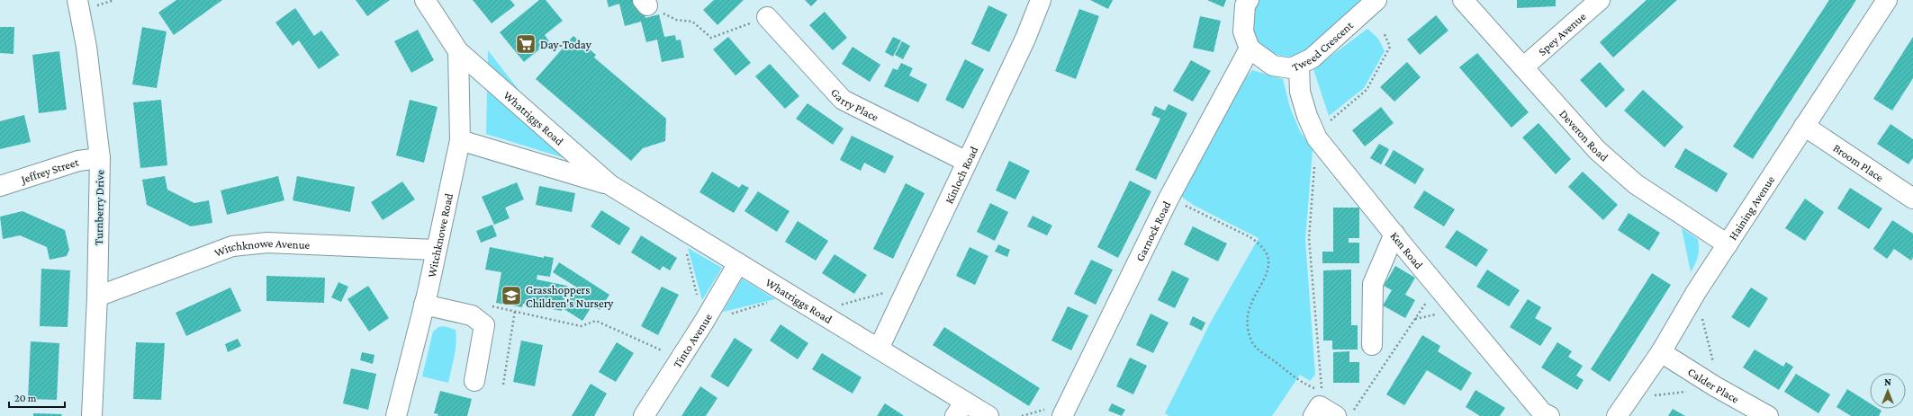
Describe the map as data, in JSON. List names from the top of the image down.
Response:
{
  "streets": {
    "street": [
      "Spey Avenue",
      "Tweed Crescent",
      "Garry Place",
      "Whatriggs Road",
      "Deveron Road",
      "Broom Place",
      "Jeffrey Street",
      "Kinloch Road",
      "Turnberry Drive",
      "Haining Avenue",
      "Garnock Road",
      "Witchknowe Road",
      "Witchknowe Avenue",
      "Ken Road",
      "Tinto Avenue",
      "Calder Place"
    ]
  },
  "crossings": [
    ["Spey Avenue", "Deveron Road"],
    ["Tweed Crescent", "Garnock Road"],
    ["Tweed Crescent", "Ken Road"],
    ["Garry Place", "Kinloch Road"],
    ["Whatriggs Road", "Kinloch Road"],
    ["Whatriggs Road", "Witchknowe Road"],
    ["Whatriggs Road", "Tinto Avenue"],
    ["Deveron Road", "Haining Avenue"],
    ["Broom Place", "Haining Avenue"],
    ["Jeffrey Street", "Turnberry Drive"],
    ["Turnberry Drive", "Witchknowe Avenue"],
    ["Haining Avenue", "Calder Place"],
    ["Witchknowe Road", "Witchknowe Avenue"]
  ],
  "places": {
    "supermarket": ["Day-Today"],
    "school or university": ["Grasshoppers Children's Nursery"]
  },
  "scale_bar": "20 m",
  "north": "top"
}
